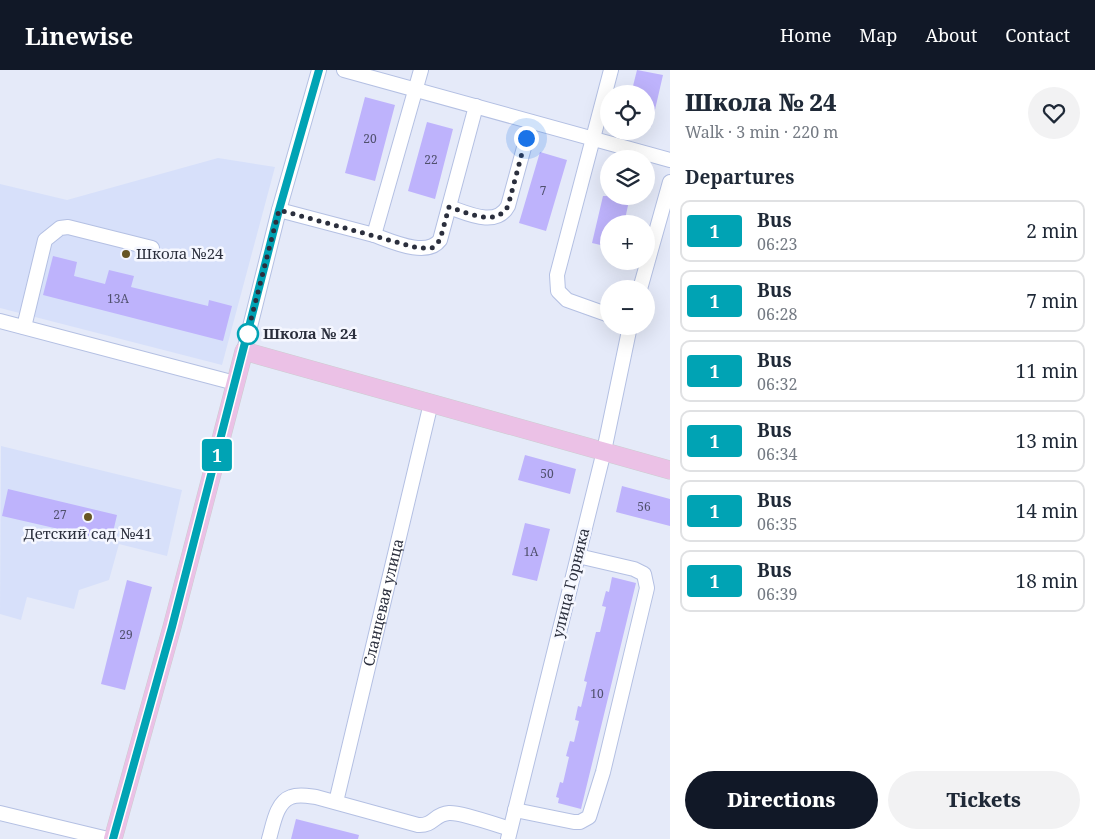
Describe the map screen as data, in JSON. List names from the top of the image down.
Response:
{
  "streets": {
    "street": ["улица Горняка", "Сланцевая улица"]
  },
  "places": ["Школа №24", "Школа № 24", "Детский сад №41"],
  "lines": ["bus line 1"],
  "house_numbers": [
    "20",
    "22",
    "7",
    "13А",
    "50",
    "56",
    "27",
    "1А",
    "29",
    "10"
  ],
  "page": {
    "header": "Linewise",
    "nav": [
      "Home",
      "Map",
      "About",
      "Contact"
    ],
    "on_map": "1",
    "heading": [
      ["Школа № 24", "Walk · 3 min · 220 m"],
      "Departures"
    ],
    "map_buttons": ["+", "−"],
    "list": [
      {
        "mark": "1",
        "name": "Bus",
        "note": "06:23",
        "value": "2 min"
      },
      {
        "mark": "1",
        "name": "Bus",
        "note": "06:28",
        "value": "7 min"
      },
      {
        "mark": "1",
        "name": "Bus",
        "note": "06:32",
        "value": "11 min"
      },
      {
        "mark": "1",
        "name": "Bus",
        "note": "06:34",
        "value": "13 min"
      },
      {
        "mark": "1",
        "name": "Bus",
        "note": "06:35",
        "value": "14 min"
      },
      {
        "mark": "1",
        "name": "Bus",
        "note": "06:39",
        "value": "18 min"
      }
    ],
    "buttons": ["Directions", "Tickets"]
  }
}
